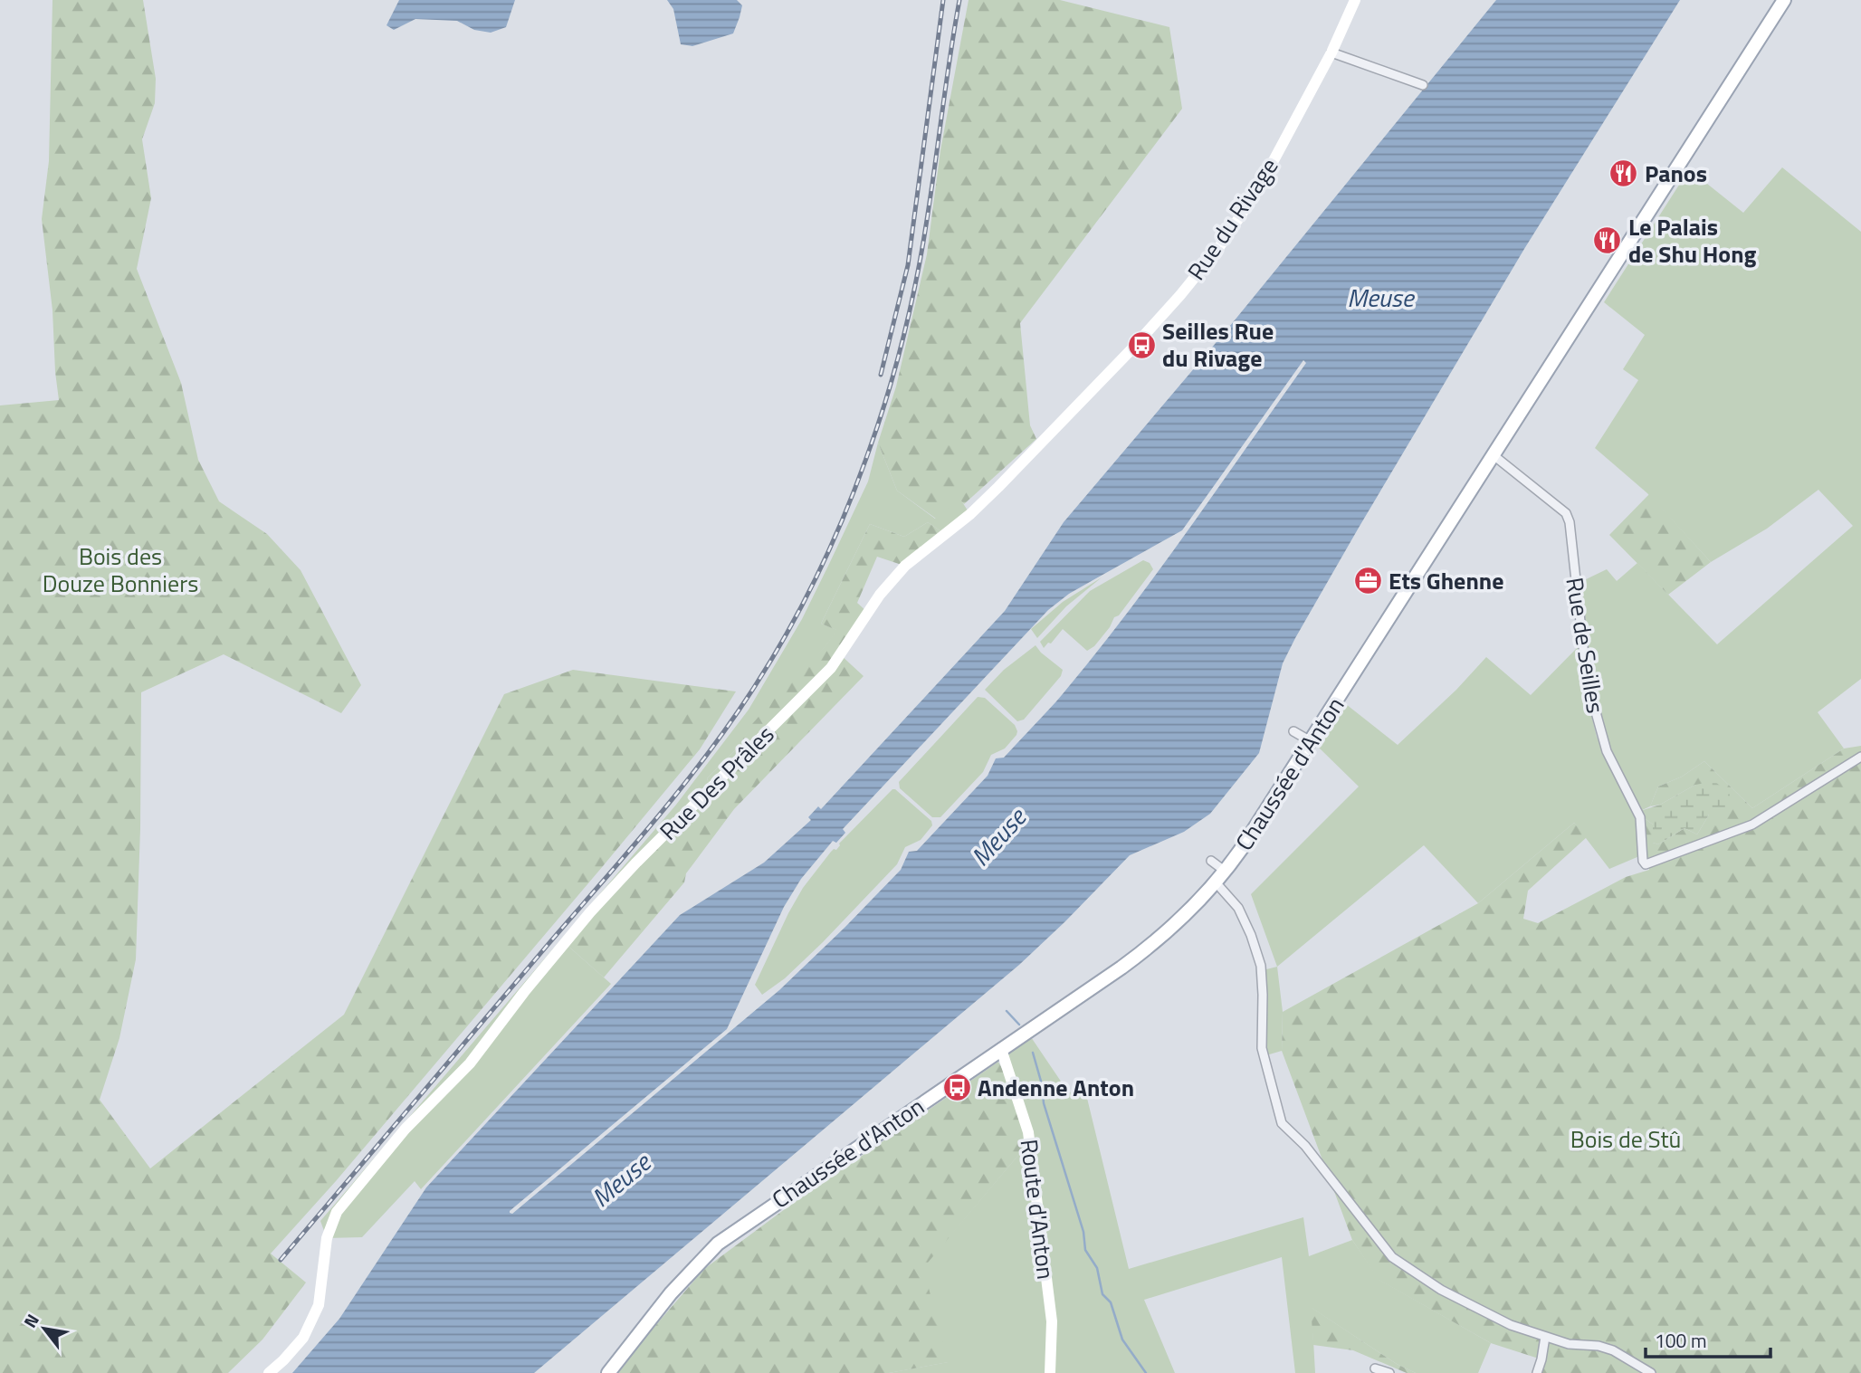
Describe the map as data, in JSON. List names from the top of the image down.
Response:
{
  "streets": {
    "main road": ["Chaussée d'Anton"],
    "street": [
      "Rue du Rivage",
      "Rue de Seilles",
      "Rue Des Prâles",
      "Route d'Anton"
    ]
  },
  "crossings": [
    ["Rue du Rivage", "Rue Des Prâles"],
    ["Rue de Seilles", "Chaussée d'Anton"],
    ["Chaussée d'Anton", "Route d'Anton"]
  ],
  "water": ["Meuse"],
  "parks": ["Bois des Douze Bonniers", "Bois de Stû"],
  "places": {
    "restaurant": ["Panos", "Le Palais de Shu Hong"],
    "bus stop": ["Seilles Rue du Rivage", "Andenne Anton"],
    "office": ["Ets Ghenne"]
  },
  "scale_bar": "100 m",
  "north": "top left"
}
